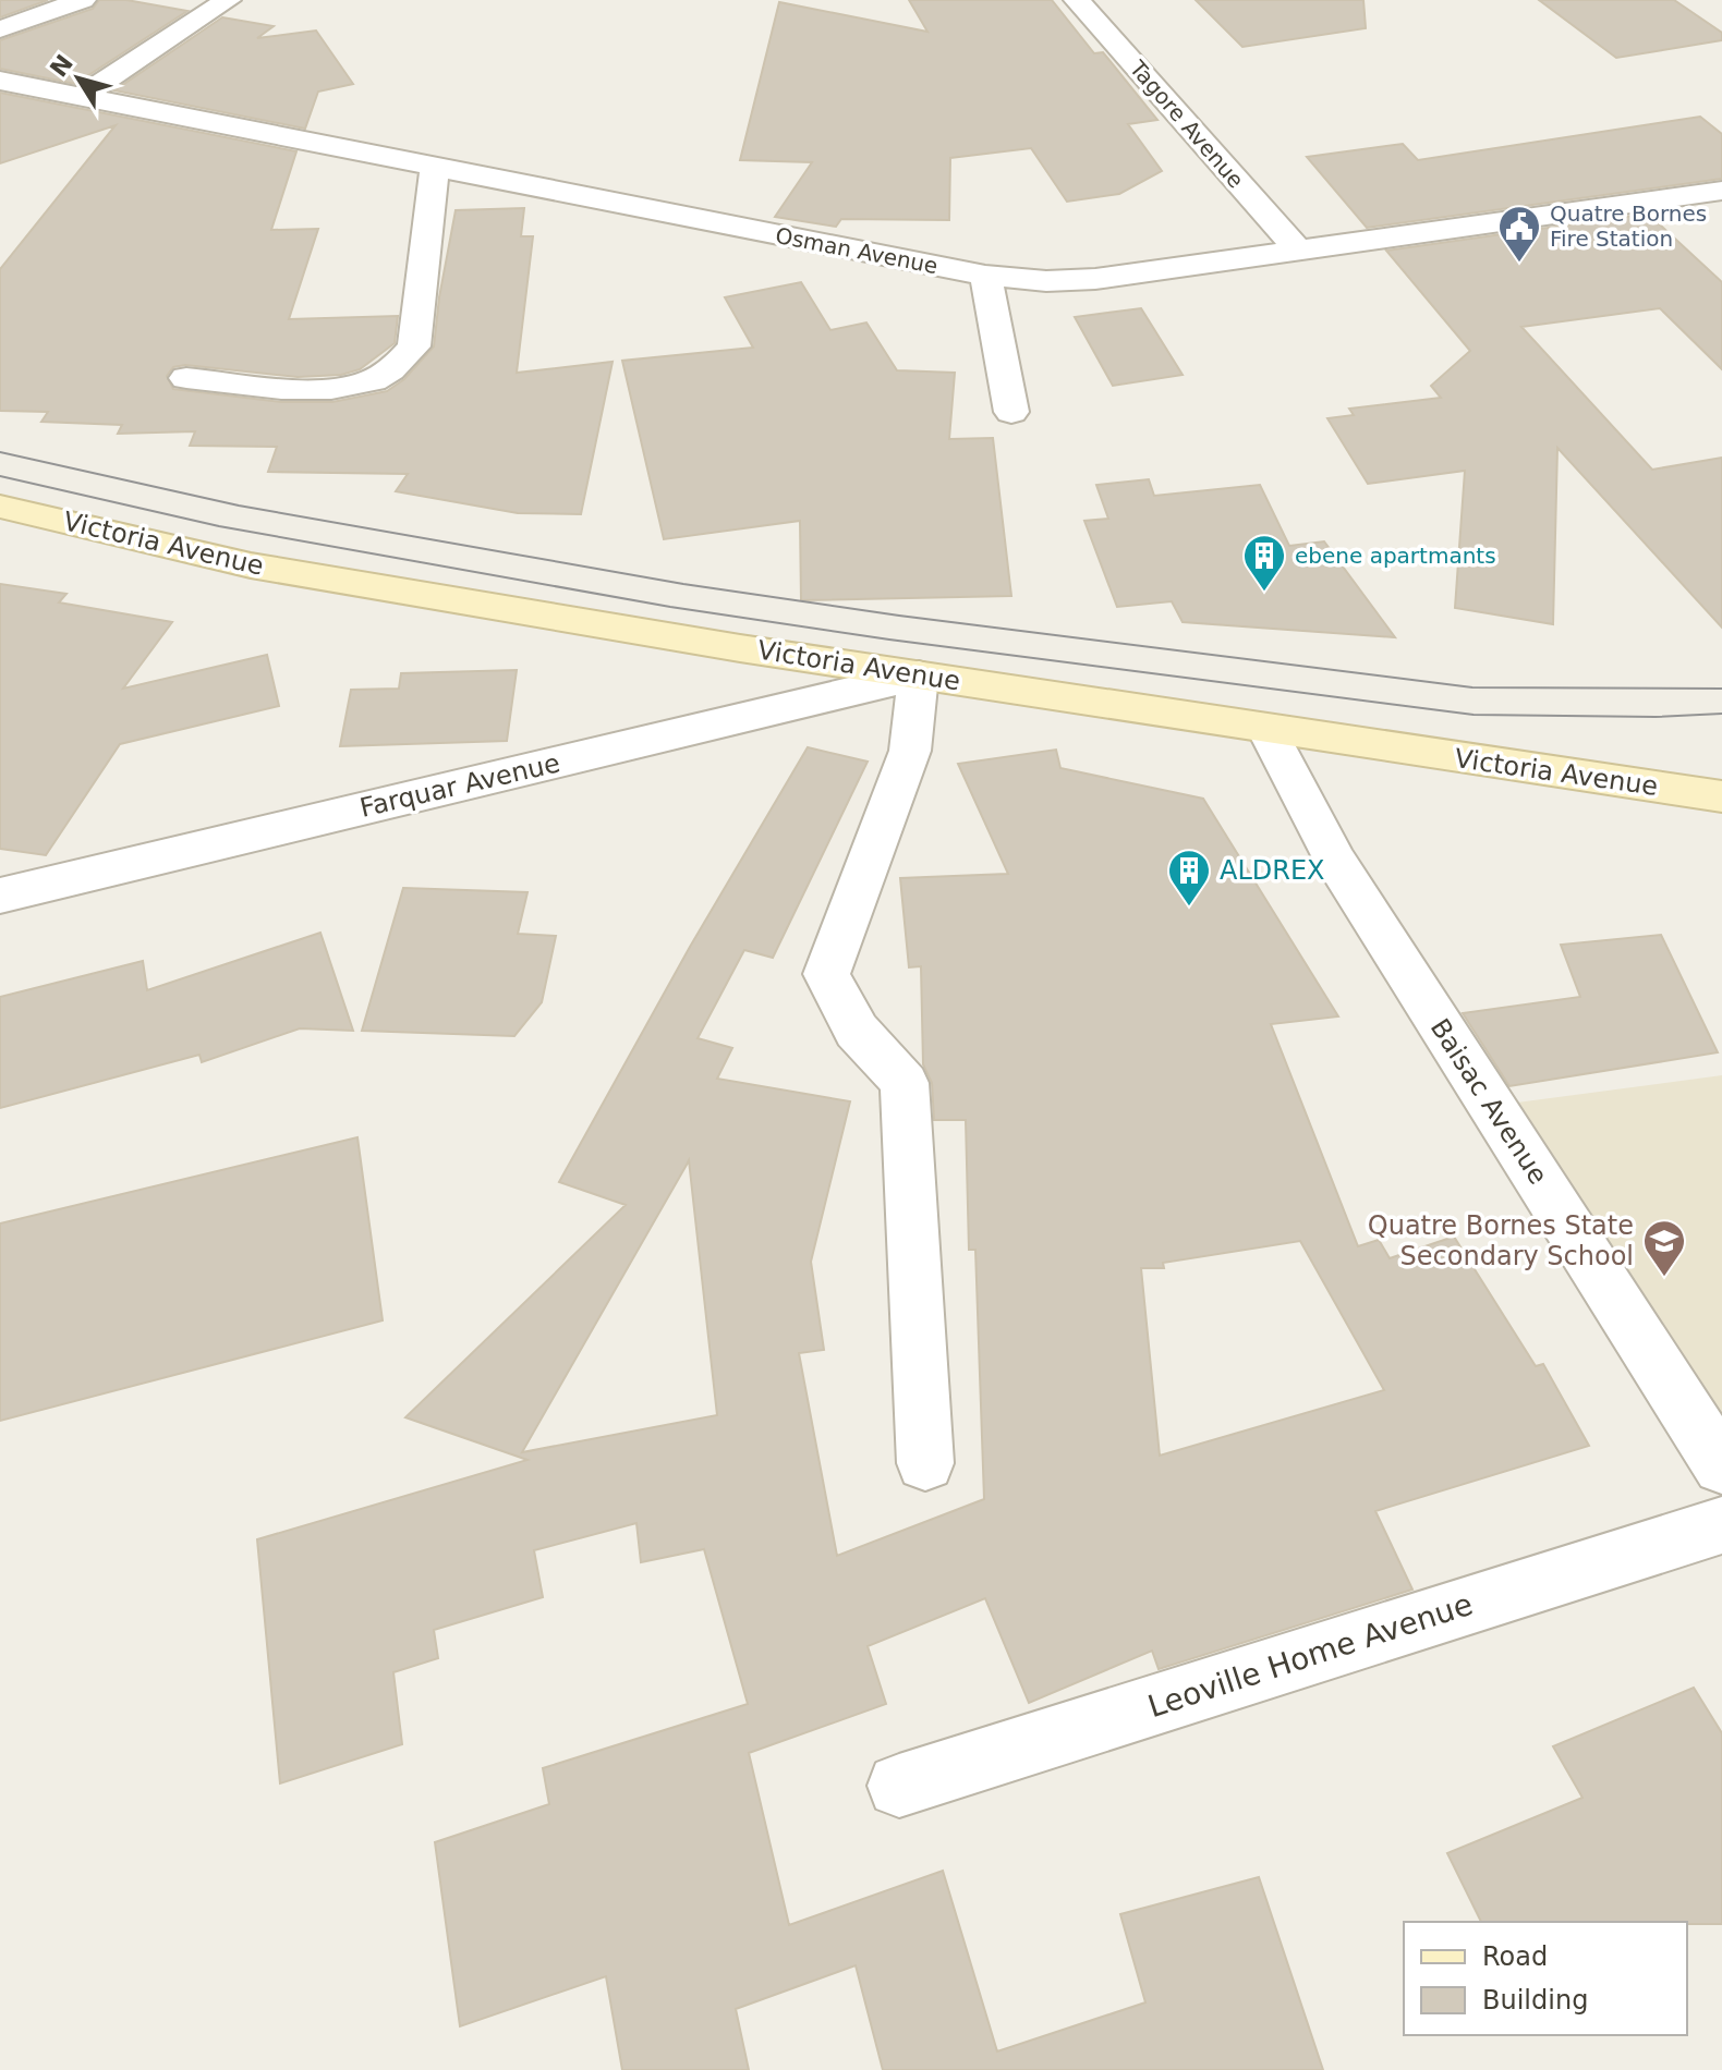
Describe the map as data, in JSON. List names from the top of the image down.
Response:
{
  "streets": {
    "main road": ["Victoria Avenue"],
    "street": [
      "Tagore Avenue",
      "Osman Avenue",
      "Farquar Avenue",
      "Baisac Avenue",
      "Leoville Home Avenue"
    ]
  },
  "crossings": [
    ["Tagore Avenue", "Osman Avenue"],
    ["Victoria Avenue", "Farquar Avenue"],
    ["Victoria Avenue", "Baisac Avenue"]
  ],
  "places": {
    "public building": ["Quatre Bornes Fire Station"],
    "building": ["ebene apartmants", "ALDREX"],
    "school or university": ["Quatre Bornes State Secondary School"]
  },
  "legend": ["Road", "Building"],
  "north": "top left"
}
